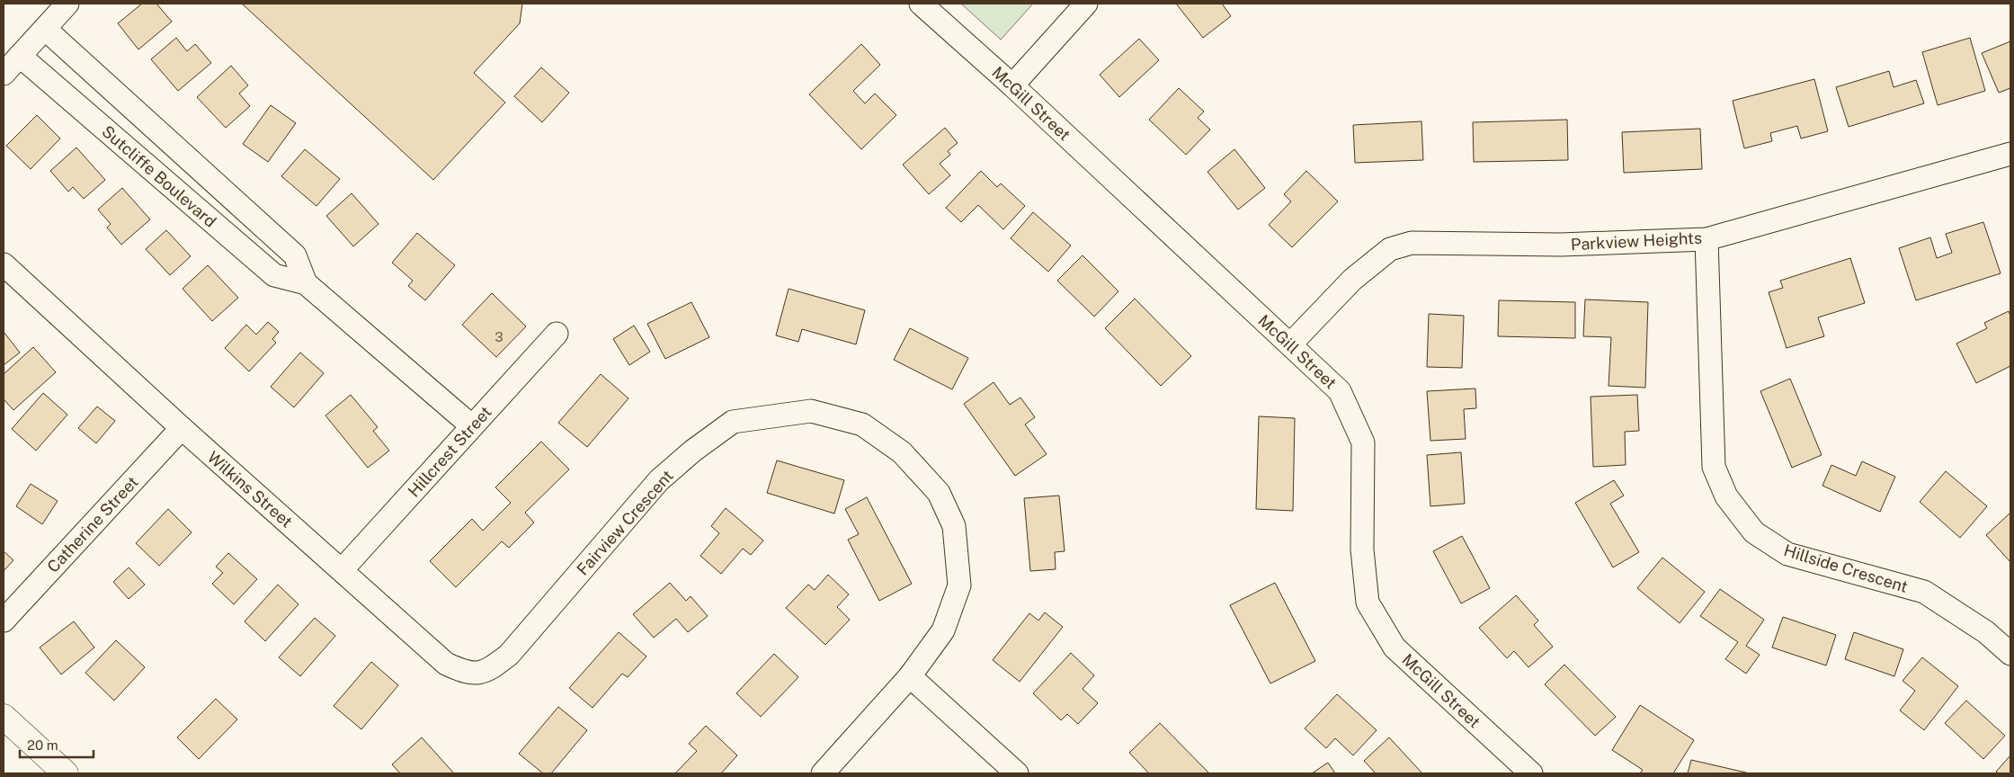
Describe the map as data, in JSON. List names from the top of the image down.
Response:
{
  "streets": {
    "street": [
      "McGill Street",
      "Sutcliffe Boulevard",
      "Parkview Heights",
      "Hillcrest Street",
      "Wilkins Street",
      "Fairview Crescent",
      "Catherine Street",
      "Hillside Crescent"
    ]
  },
  "crossings": [
    ["McGill Street", "Parkview Heights"],
    ["Sutcliffe Boulevard", "Hillcrest Street"],
    ["Parkview Heights", "Hillside Crescent"],
    ["Hillcrest Street", "Wilkins Street"],
    ["Wilkins Street", "Fairview Crescent"],
    ["Wilkins Street", "Catherine Street"]
  ],
  "house_numbers": ["3"],
  "scale_bar": "20 m"
}
